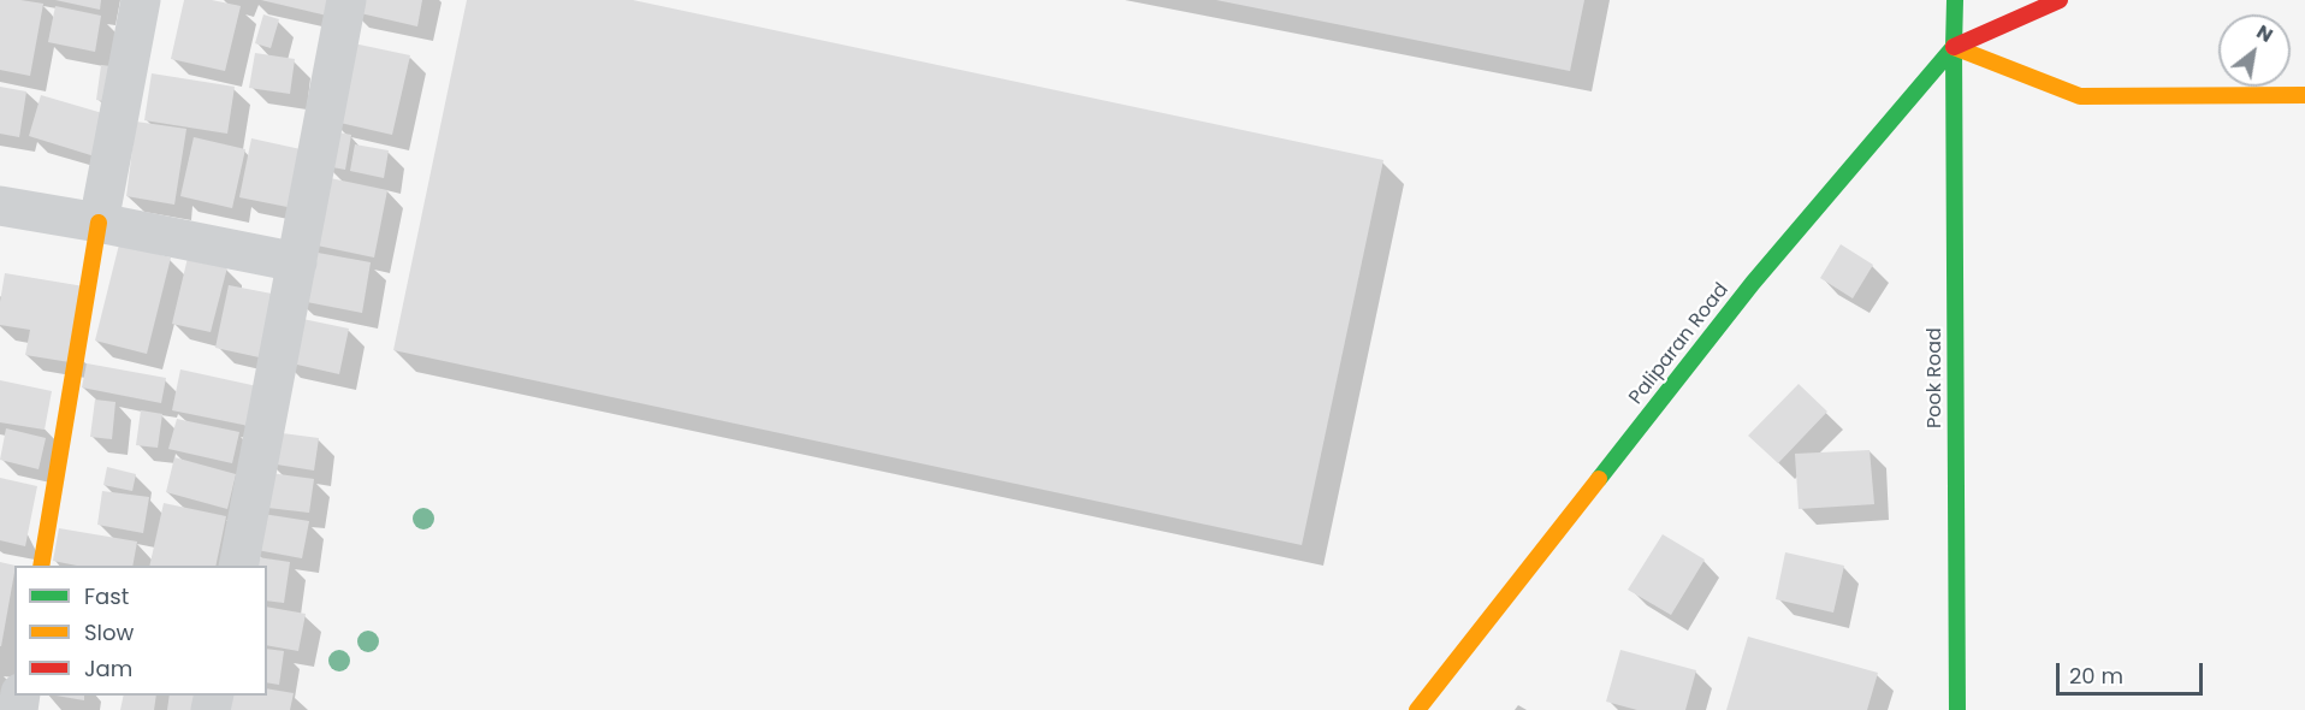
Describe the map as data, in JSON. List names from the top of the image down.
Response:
{
  "streets": {
    "street": ["Paliparan Road", "Pook Road"]
  },
  "crossings": [
    ["Paliparan Road", "Pook Road"]
  ],
  "legend": ["Fast", "Slow", "Jam"],
  "scale_bar": "20 m",
  "north": "top right"
}
